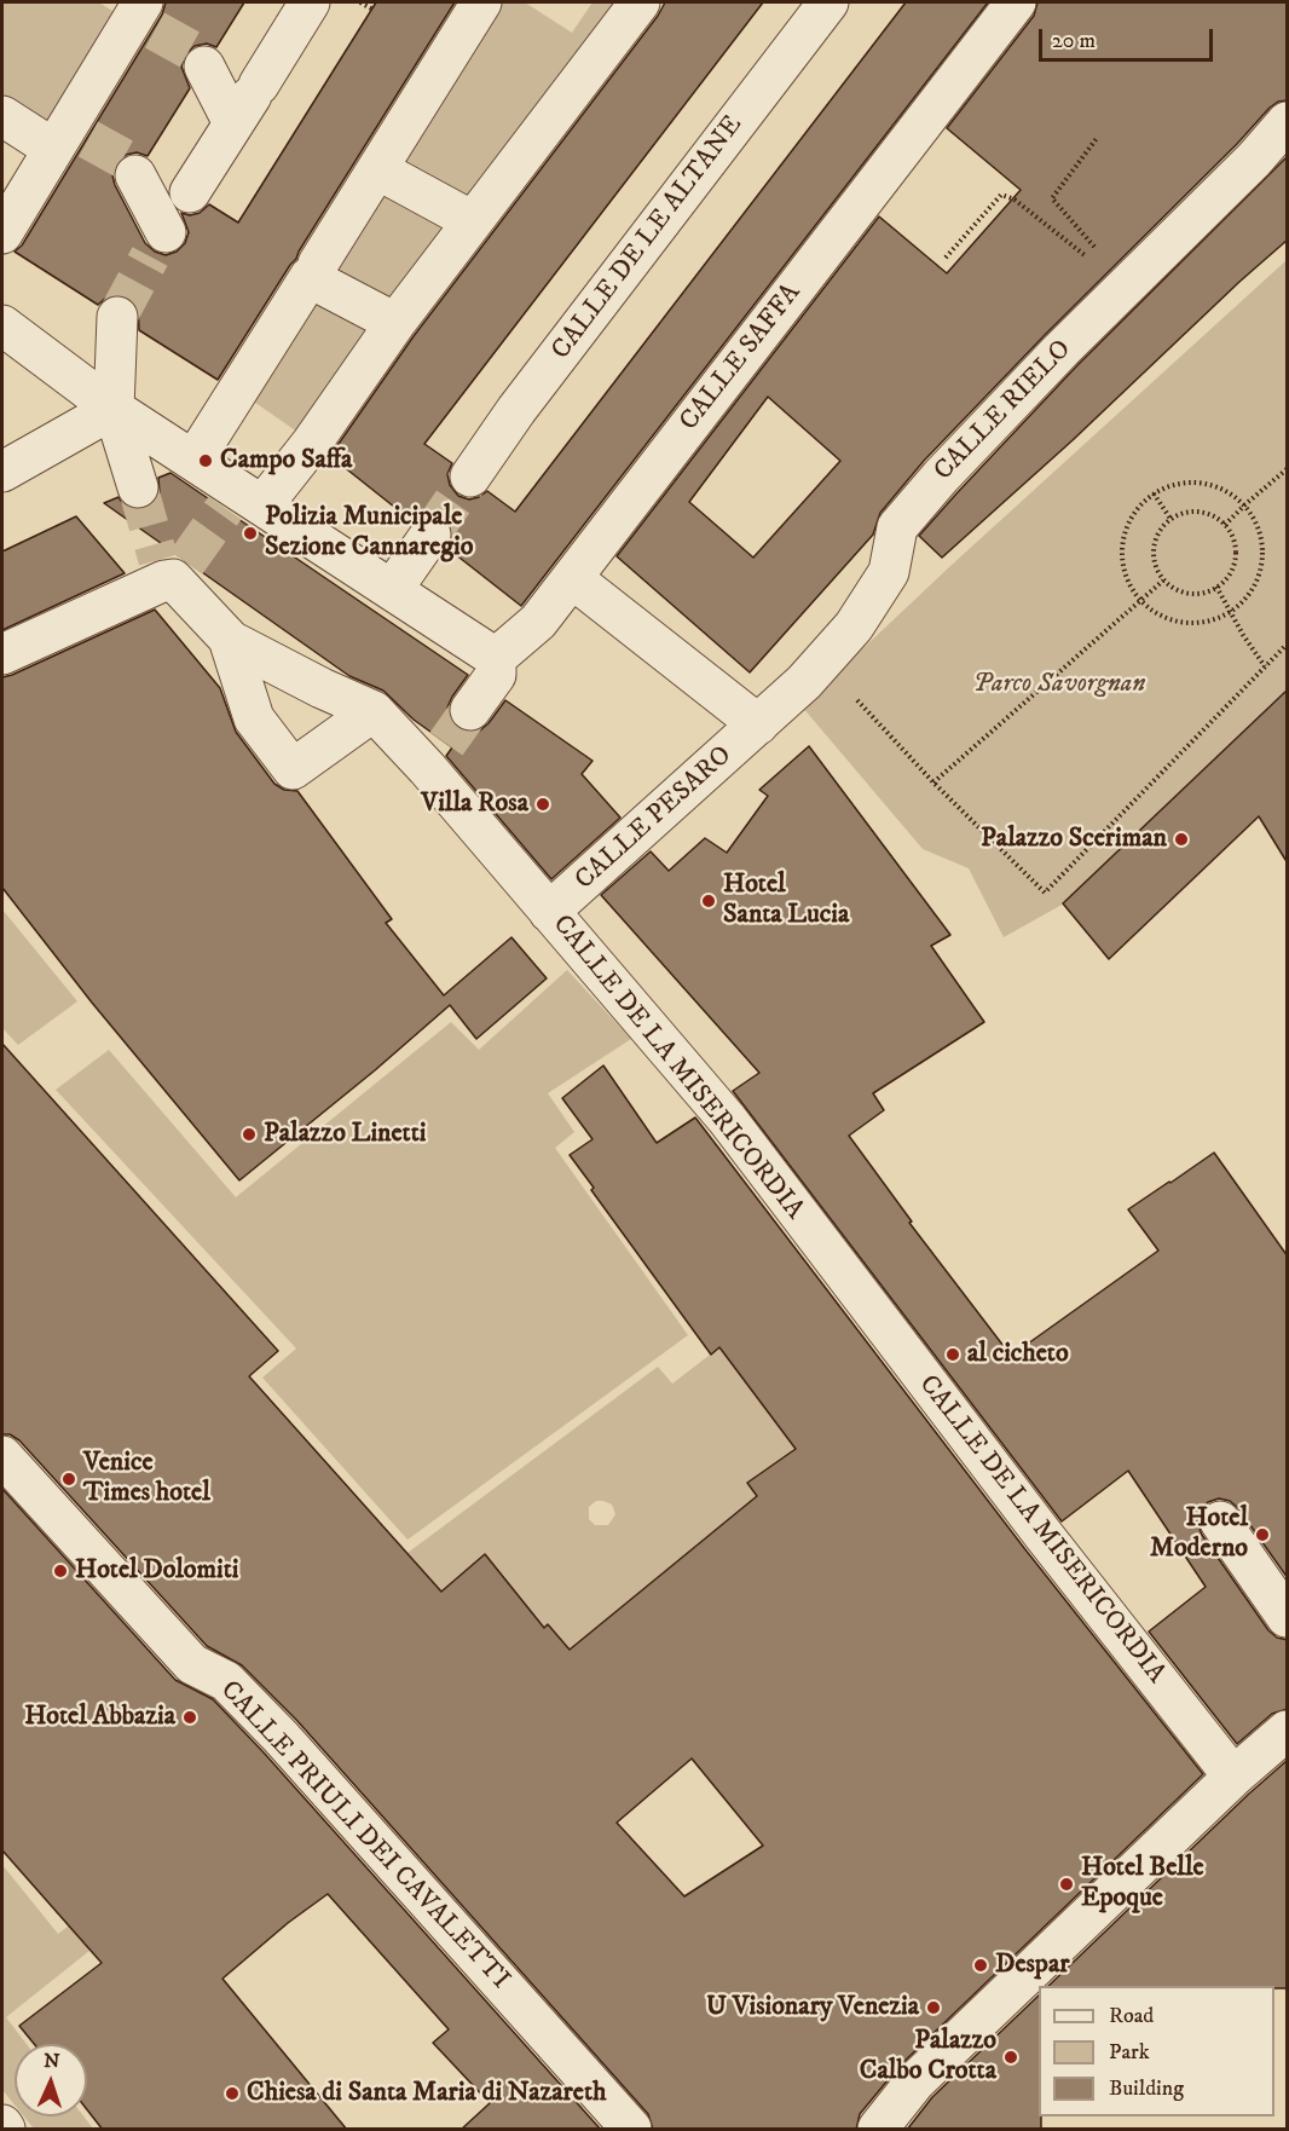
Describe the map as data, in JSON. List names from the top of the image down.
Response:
{
  "streets": {
    "street": [
      "CALLE DE LE ALTANE",
      "CALLE SAFFA",
      "CALLE RIELO",
      "CALLE PESARO",
      "CALLE DE LA MISERICORDIA",
      "CALLE PRIULI DEI CAVALETTI"
    ]
  },
  "crossings": [
    ["CALLE RIELO", "CALLE PESARO"],
    ["CALLE PESARO", "CALLE DE LA MISERICORDIA"]
  ],
  "parks": ["Parco Savorgnan"],
  "places": [
    "Campo Saffa",
    "Polizia Municipale Sezione Cannaregio",
    "Villa Rosa",
    "Palazzo Sceriman",
    "Hotel Santa Lucia",
    "Palazzo Linetti",
    "al cicheto",
    "Venice Times hotel",
    "Hotel Moderno",
    "Hotel Dolomiti",
    "Hotel Abbazia",
    "Hotel Belle Epoque",
    "Despar",
    "U Visionary Venezia",
    "Palazzo Calbo Crotta",
    "Chiesa di Santa Maria di Nazareth"
  ],
  "legend": ["Road", "Park", "Building"],
  "scale_bar": "20 m",
  "north": "top"
}
